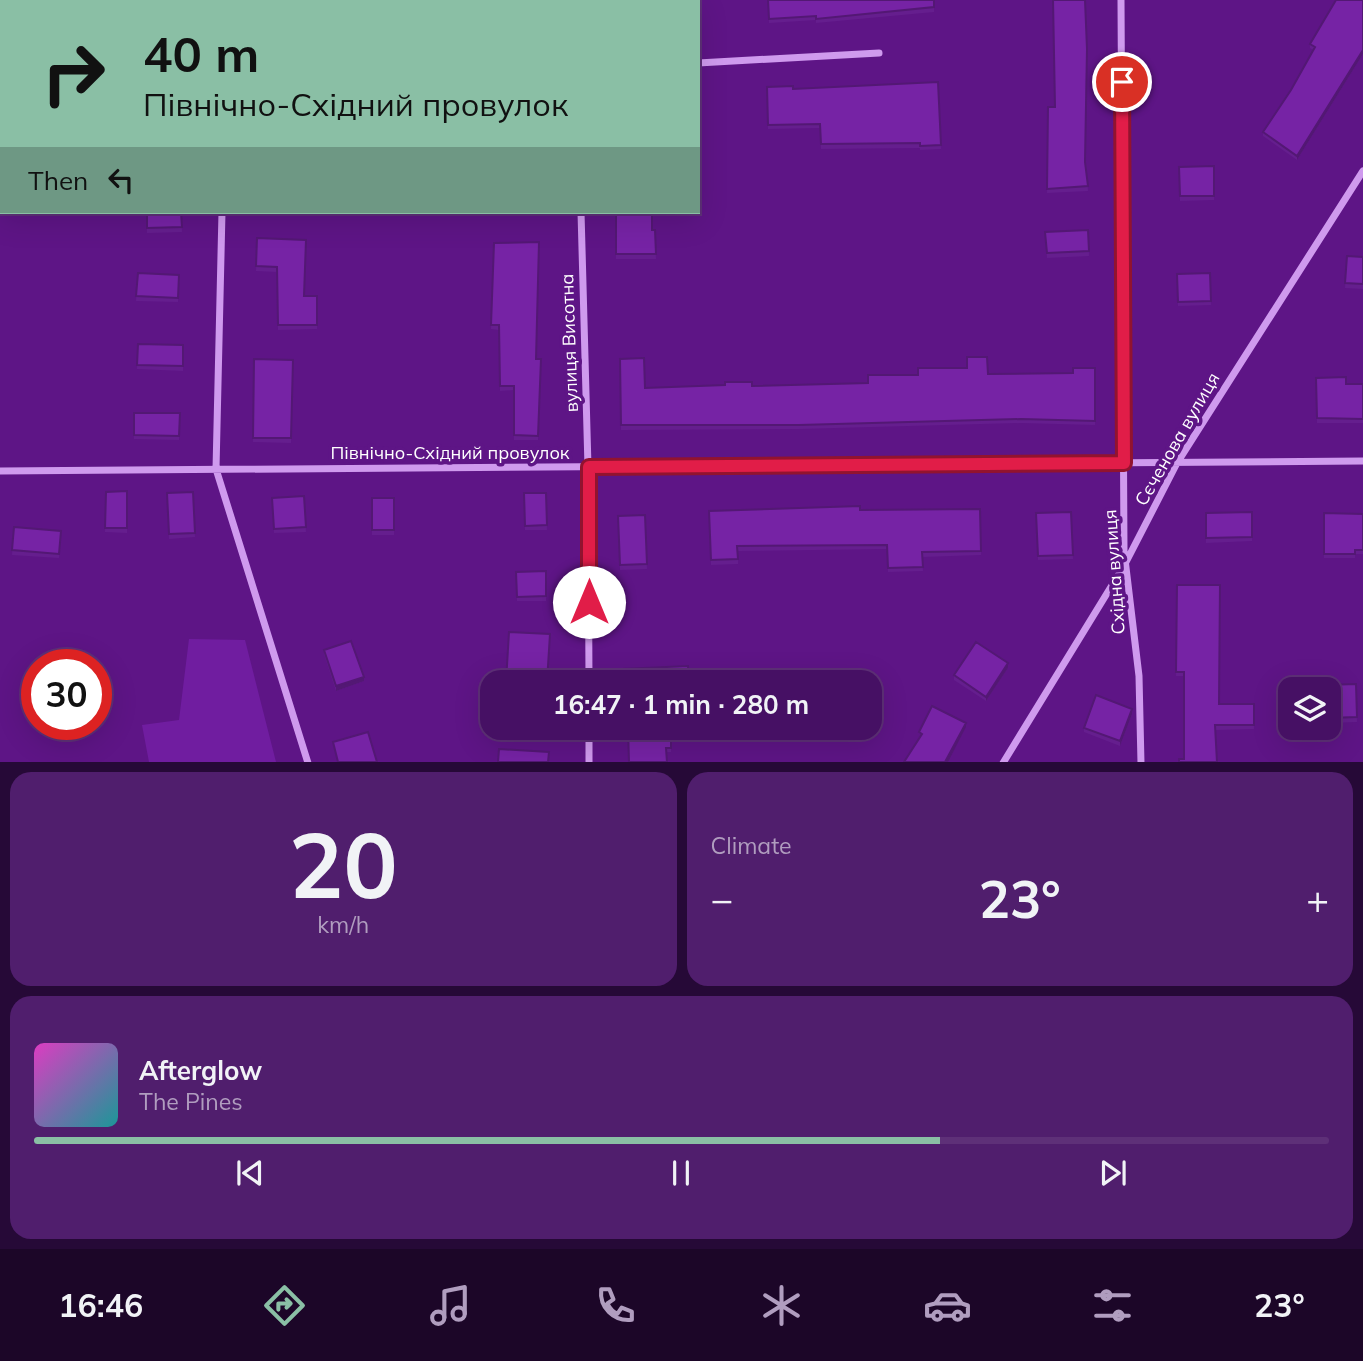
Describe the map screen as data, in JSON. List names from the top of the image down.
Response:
{
  "streets": {
    "street": [
      "вулиця Висотна",
      "Сєченова вулиця",
      "Північно-Східний провулок",
      "Східна вулиця"
    ]
  },
  "crossings": [
    ["вулиця Висотна", "Північно-Східний провулок"],
    ["Сєченова вулиця", "Північно-Східний провулок"],
    ["Сєченова вулиця", "Східна вулиця"],
    ["Північно-Східний провулок", "Східна вулиця"]
  ],
  "page": {
    "turn": ["40 m", "Північно-Східний провулок"],
    "then": "Then",
    "limit": "30",
    "trip": "16:47 · 1 min · 280 m",
    "tile": [
      ["20", "km/h"],
      "Climate"
    ],
    "heat": ["−", "23°", "+"],
    "song": ["Afterglow", "The Pines"],
    "tabs": ["16:46", "23°"]
  }
}
